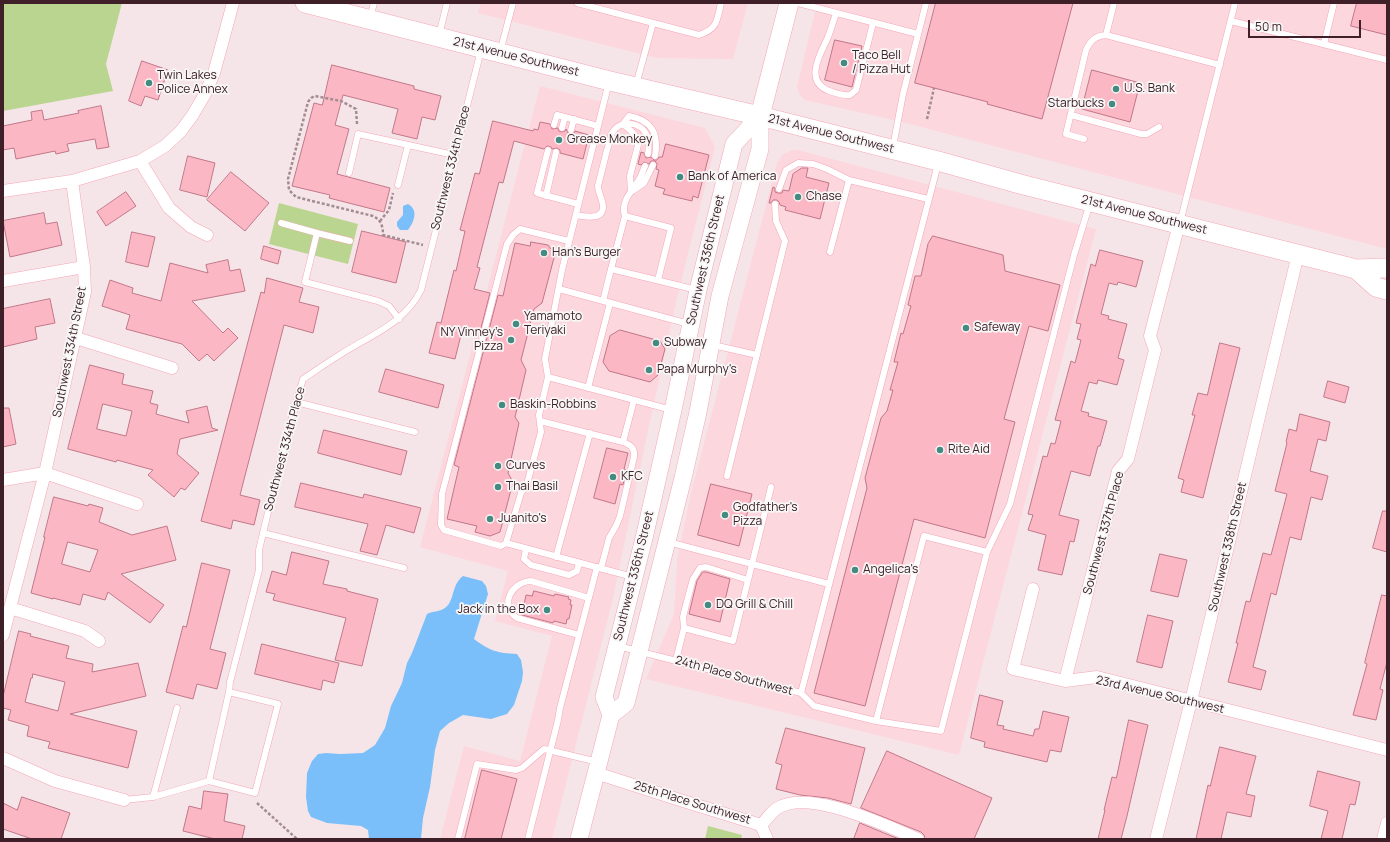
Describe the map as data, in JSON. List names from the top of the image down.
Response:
{
  "streets": {
    "main road": ["21st Avenue Southwest", "Southwest 336th Street"],
    "street": [
      "Southwest 334th Street",
      "Southwest 337th Place",
      "Southwest 338th Street",
      "23rd Avenue Southwest",
      "25th Place Southwest"
    ],
    "lane": ["Southwest 334th Place", "24th Place Southwest"]
  },
  "crossings": [
    ["21st Avenue Southwest", "Southwest 334th Place"],
    ["21st Avenue Southwest", "Southwest 336th Street"],
    ["21st Avenue Southwest", "Southwest 337th Place"],
    ["21st Avenue Southwest", "Southwest 338th Street"],
    ["Southwest 336th Street", "24th Place Southwest"],
    ["Southwest 337th Place", "23rd Avenue Southwest"],
    ["Southwest 338th Street", "23rd Avenue Southwest"]
  ],
  "places": [
    "Taco Bell / Pizza Hut",
    "Twin Lakes Police Annex",
    "U.S. Bank",
    "Starbucks",
    "Grease Monkey",
    "Bank of America",
    "Chase",
    "Han’s Burger",
    "Yamamoto Teriyaki",
    "Safeway",
    "NY Vinney’s Pizza",
    "Subway",
    "Papa Murphy's",
    "Baskin-Robbins",
    "Rite Aid",
    "Curves",
    "KFC",
    "Thai Basil",
    "Godfather's Pizza",
    "Juanito's",
    "Angelica's",
    "DQ Grill & Chill",
    "Jack in the Box"
  ],
  "scale_bar": "50 m"
}
